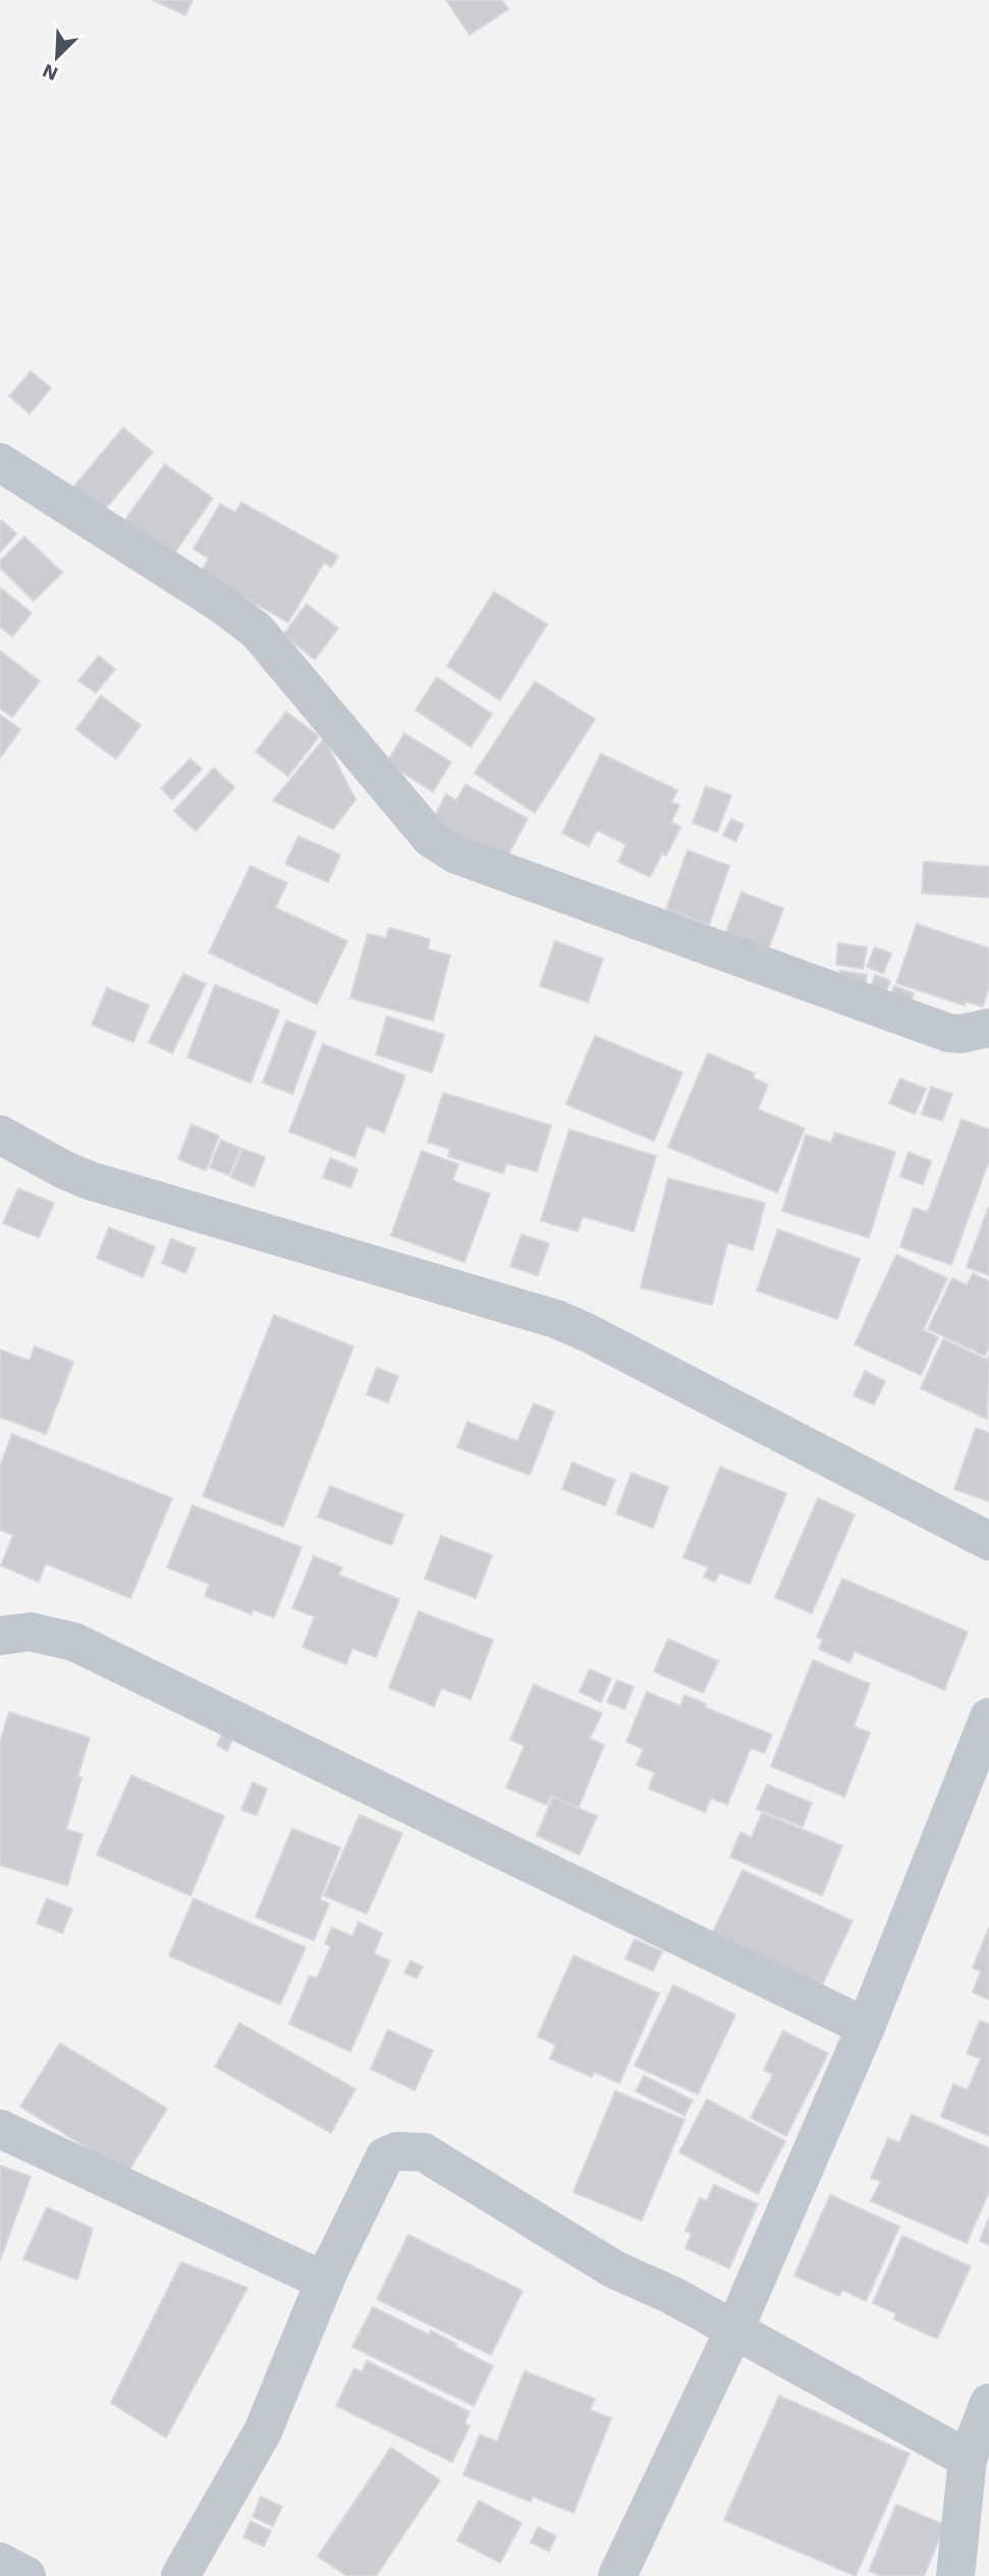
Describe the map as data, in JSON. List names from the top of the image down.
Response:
{
  "north": "bottom left"
}
